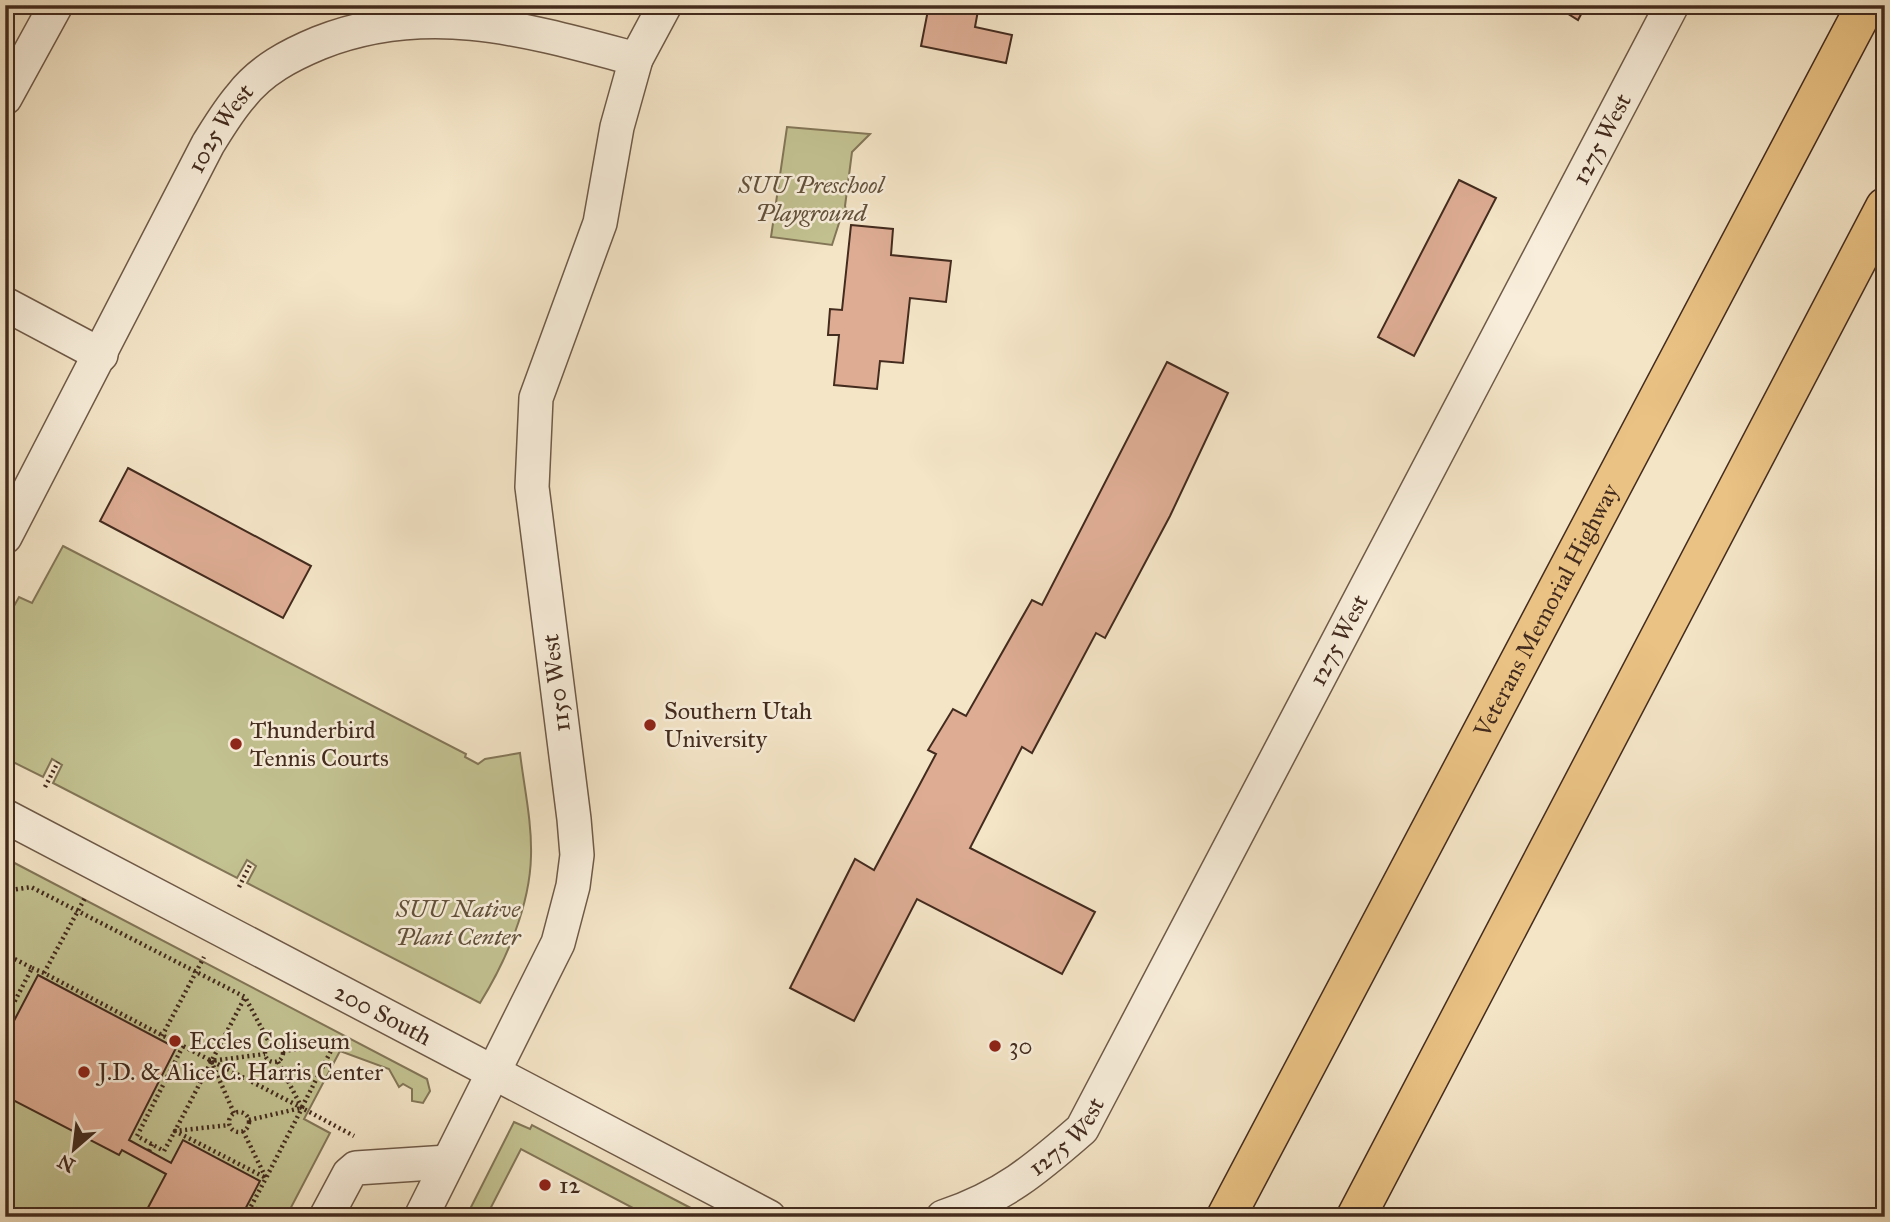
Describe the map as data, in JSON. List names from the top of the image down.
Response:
{
  "streets": {
    "highway": ["Veterans Memorial Highway"],
    "street": [
      "1025 West",
      "1275 West",
      "1150 West",
      "200 South"
    ]
  },
  "crossings": [
    ["1025 West", "1150 West"],
    ["1150 West", "200 South"]
  ],
  "parks": ["SUU Preschool Playground", "SUU Native Plant Center"],
  "places": [
    "Southern Utah University",
    "Thunderbird Tennis Courts",
    "Eccles Coliseum",
    "30",
    "J.D. & Alice C. Harris Center",
    "12"
  ],
  "north": "bottom left"
}
